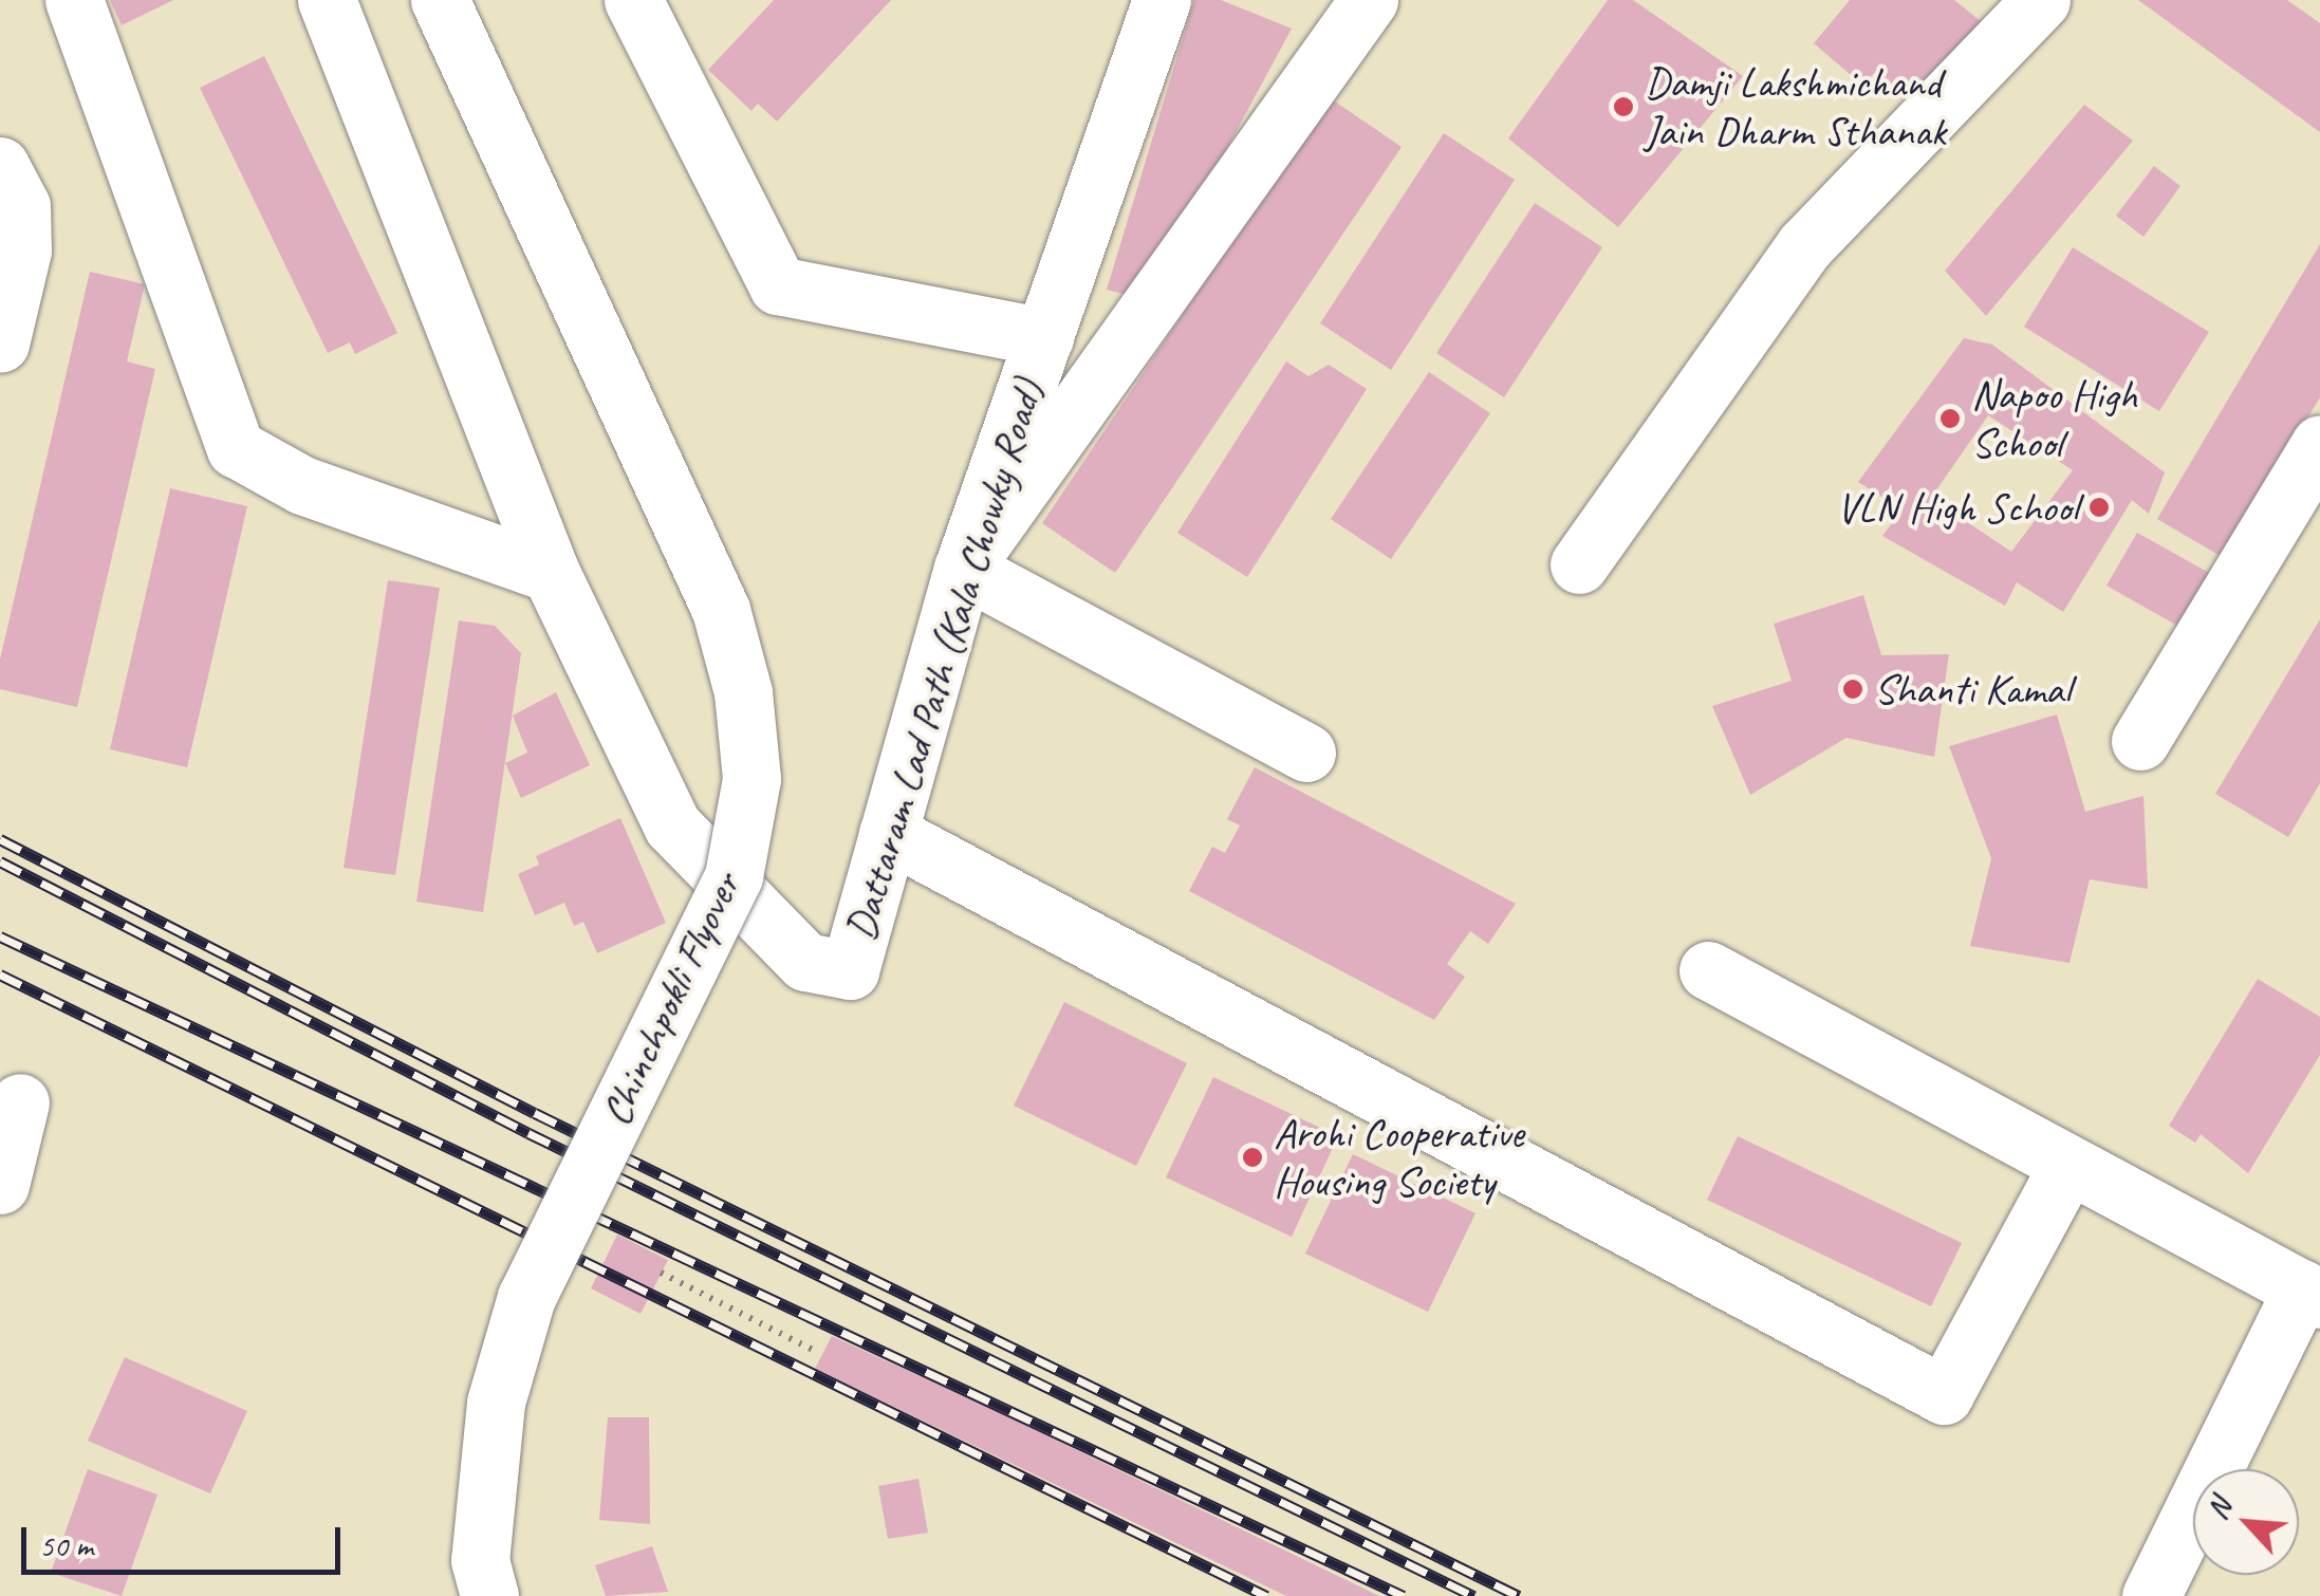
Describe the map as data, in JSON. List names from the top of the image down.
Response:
{
  "streets": {
    "street": ["Dattaram Lad Path (Kala Chowky Road)", "Chinchpokli Flyover"]
  },
  "places": [
    "Damji Lakshmichand Jain Dharm Sthanak",
    "Napoo High School",
    "VLN High School",
    "Shanti Kamal",
    "Arohi Cooperative Housing Society"
  ],
  "scale_bar": "50 m",
  "north": "top left"
}
